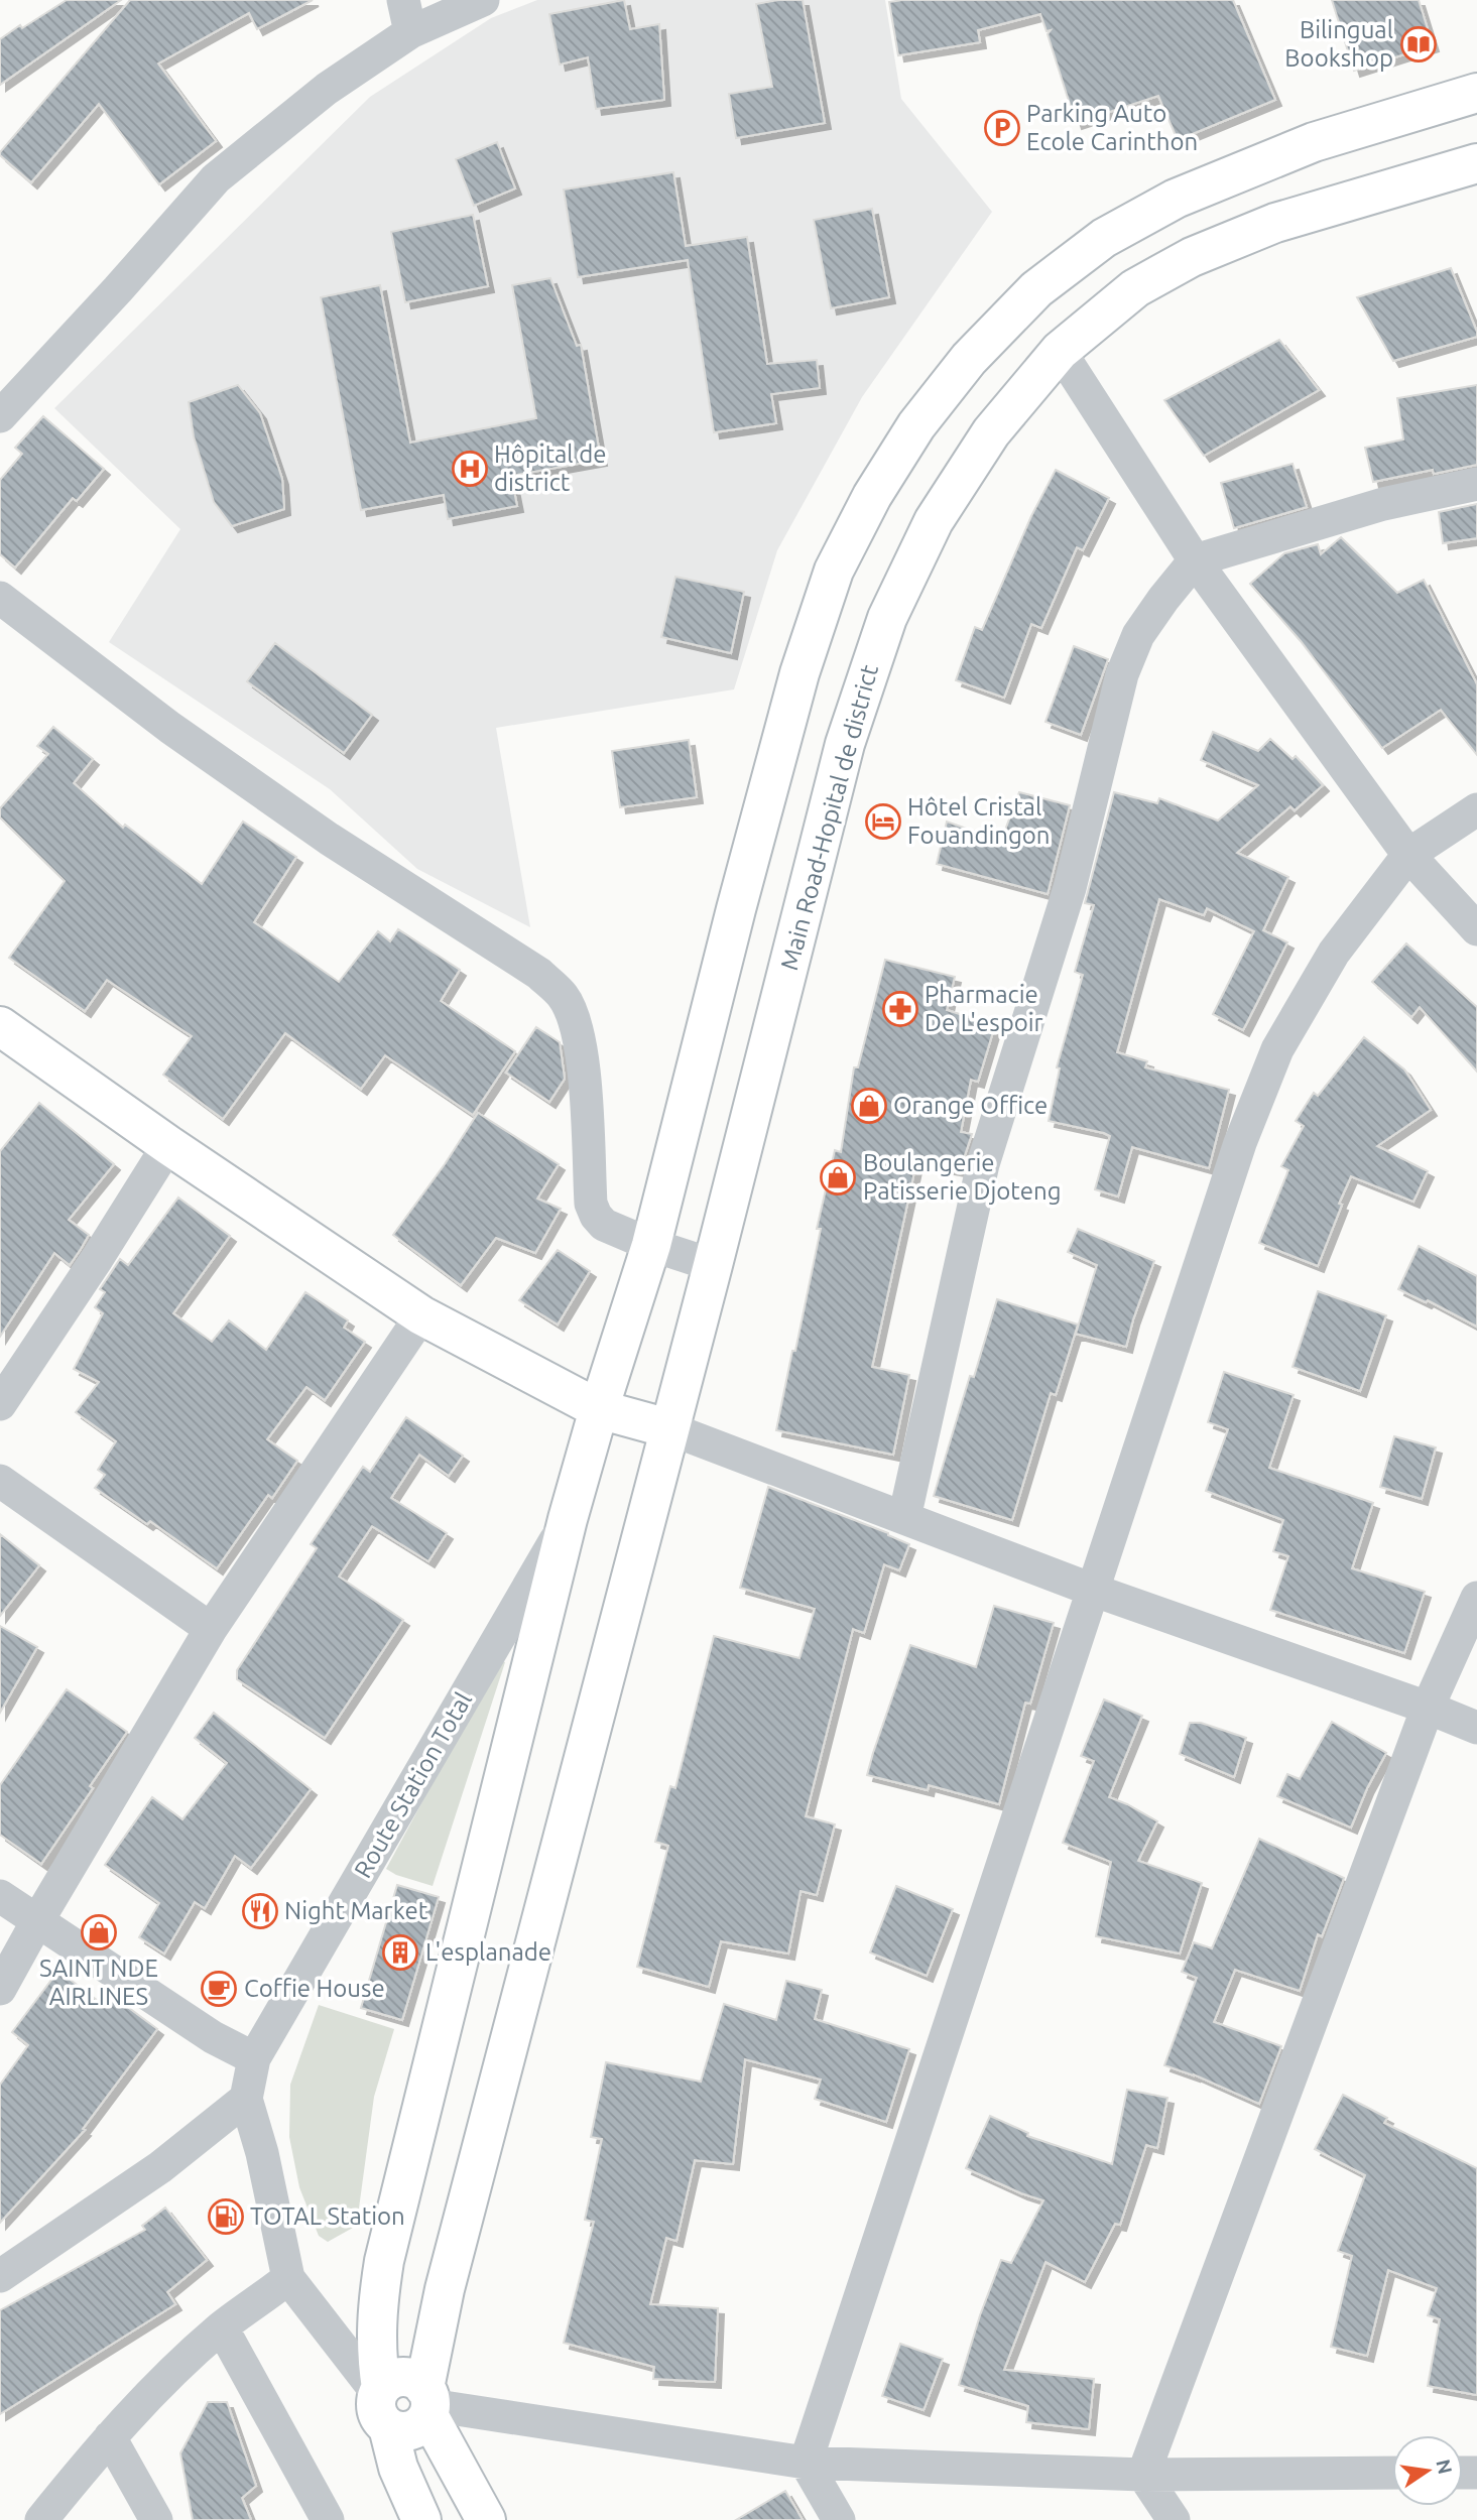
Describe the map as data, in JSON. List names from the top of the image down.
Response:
{
  "streets": {
    "main road": ["Main Road-Hopital de district"],
    "street": ["Route Station Total"]
  },
  "places": {
    "library": ["Bilingual Bookshop"],
    "parking": ["Parking Auto Ecole Carinthon"],
    "hospital": ["Hôpital de district"],
    "hotel": ["Hôtel Cristal Fouandingon"],
    "pharmacy": ["Pharmacie De L'espoir"],
    "shop": ["Orange Office", "Boulangerie Patisserie Djoteng", "SAINT NDE AIRLINES"],
    "restaurant": ["Night Market"],
    "building": ["L'esplanade"],
    "cafe": ["Coffie House"],
    "fuel station": ["TOTAL Station"]
  },
  "north": "right"
}
